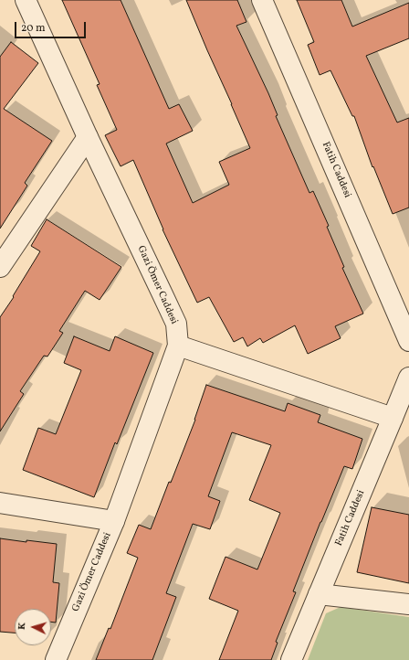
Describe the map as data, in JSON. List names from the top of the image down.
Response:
{
  "streets": {
    "street": ["Fatih Caddesi", "Gazi Ömer Caddesi"]
  },
  "scale_bar": "20 m",
  "north": "left"
}
